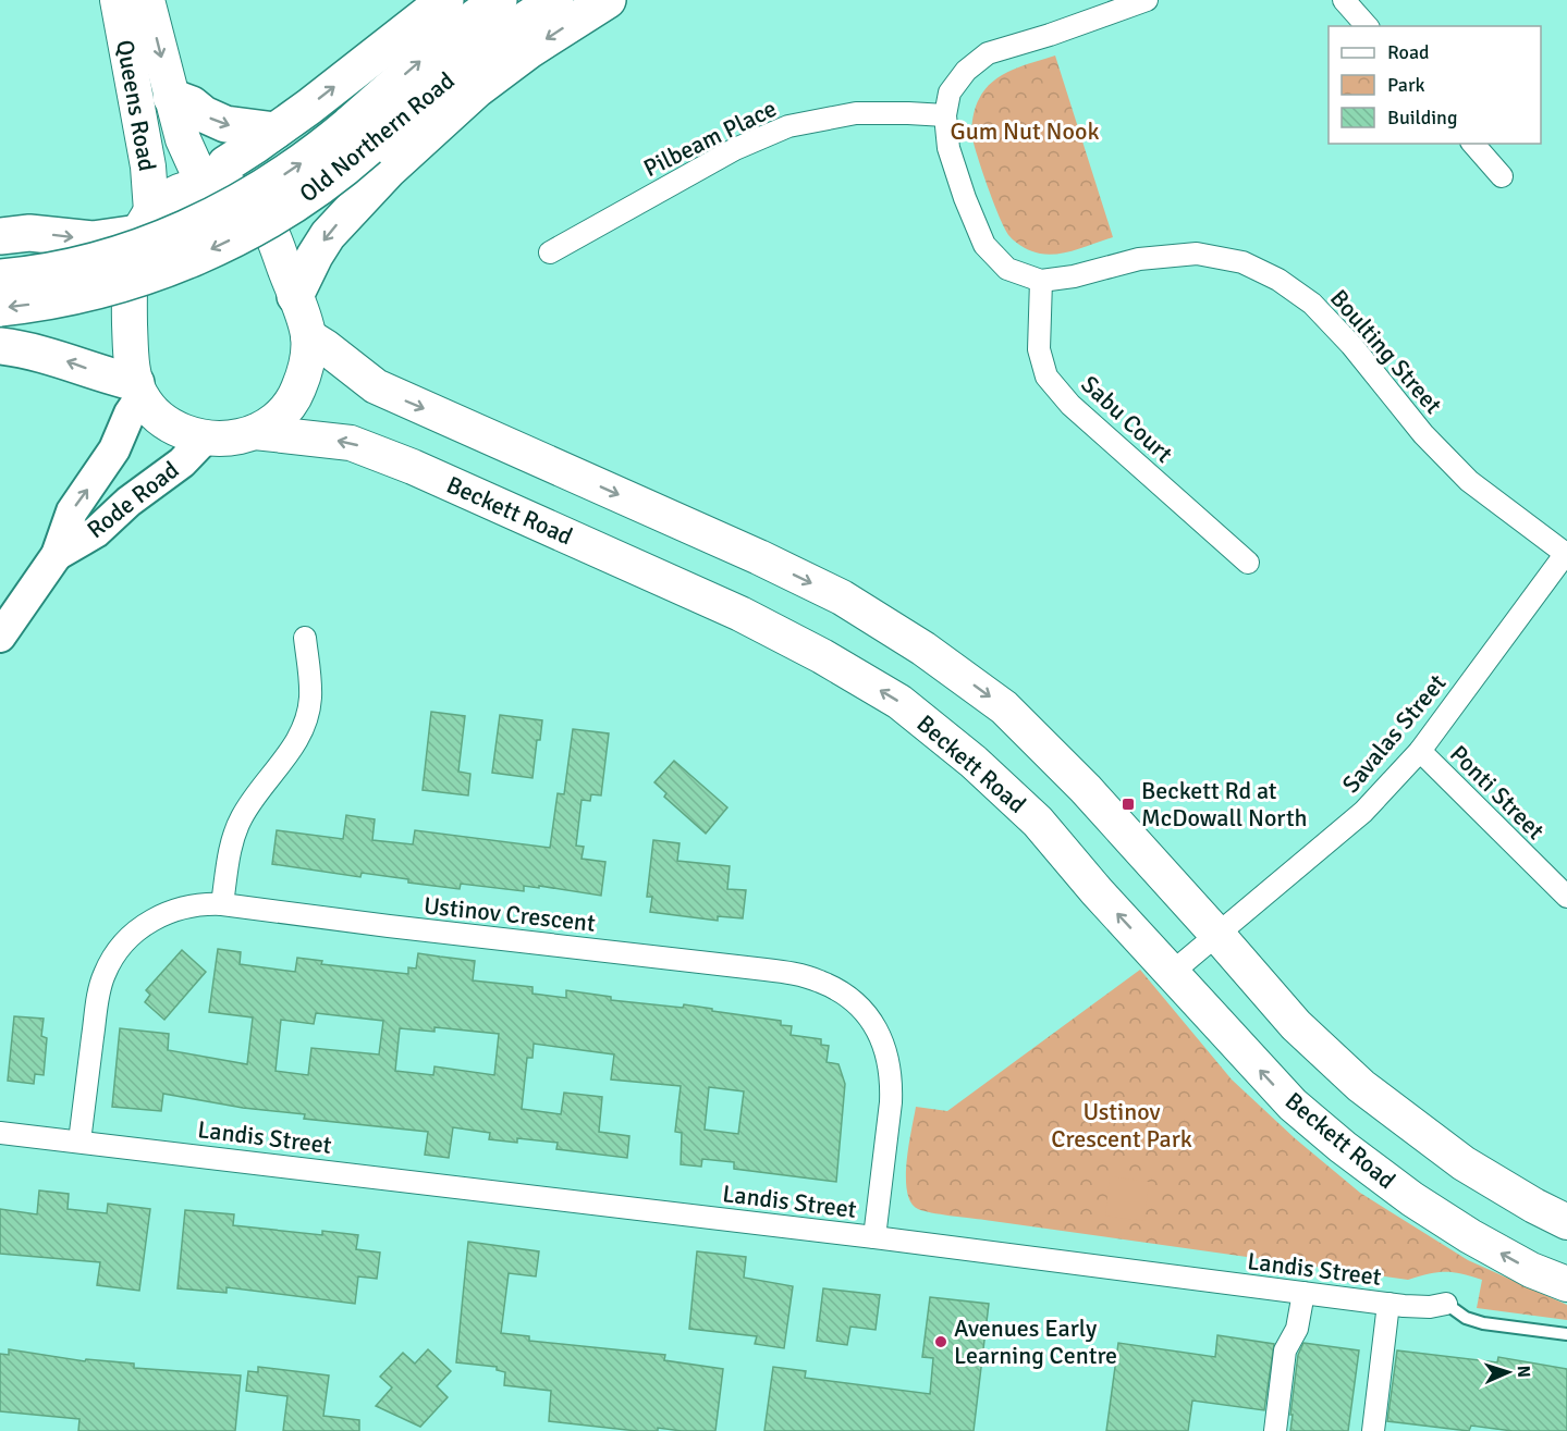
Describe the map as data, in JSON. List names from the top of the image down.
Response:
{
  "streets": {
    "highway": ["Old Northern Road"],
    "main road": ["Queens Road", "Rode Road", "Beckett Road"],
    "street": [
      "Pilbeam Place",
      "Boulting Street",
      "Sabu Court",
      "Savalas Street",
      "Ponti Street",
      "Ustinov Crescent",
      "Landis Street"
    ]
  },
  "crossings": [
    ["Queens Road", "Rode Road"],
    ["Queens Road", "Beckett Road"],
    ["Pilbeam Place", "Boulting Street"],
    ["Boulting Street", "Sabu Court"],
    ["Boulting Street", "Savalas Street"],
    ["Rode Road", "Beckett Road"],
    ["Beckett Road", "Savalas Street"],
    ["Savalas Street", "Ponti Street"],
    ["Ustinov Crescent", "Landis Street"]
  ],
  "one_way": ["Rode Road"],
  "parks": ["Gum Nut Nook", "Ustinov Crescent Park"],
  "places": {
    "transit": ["Beckett Rd at McDowall North"],
    "other": ["Avenues Early Learning Centre"]
  },
  "legend": ["Road", "Park", "Building"],
  "north": "right"
}
